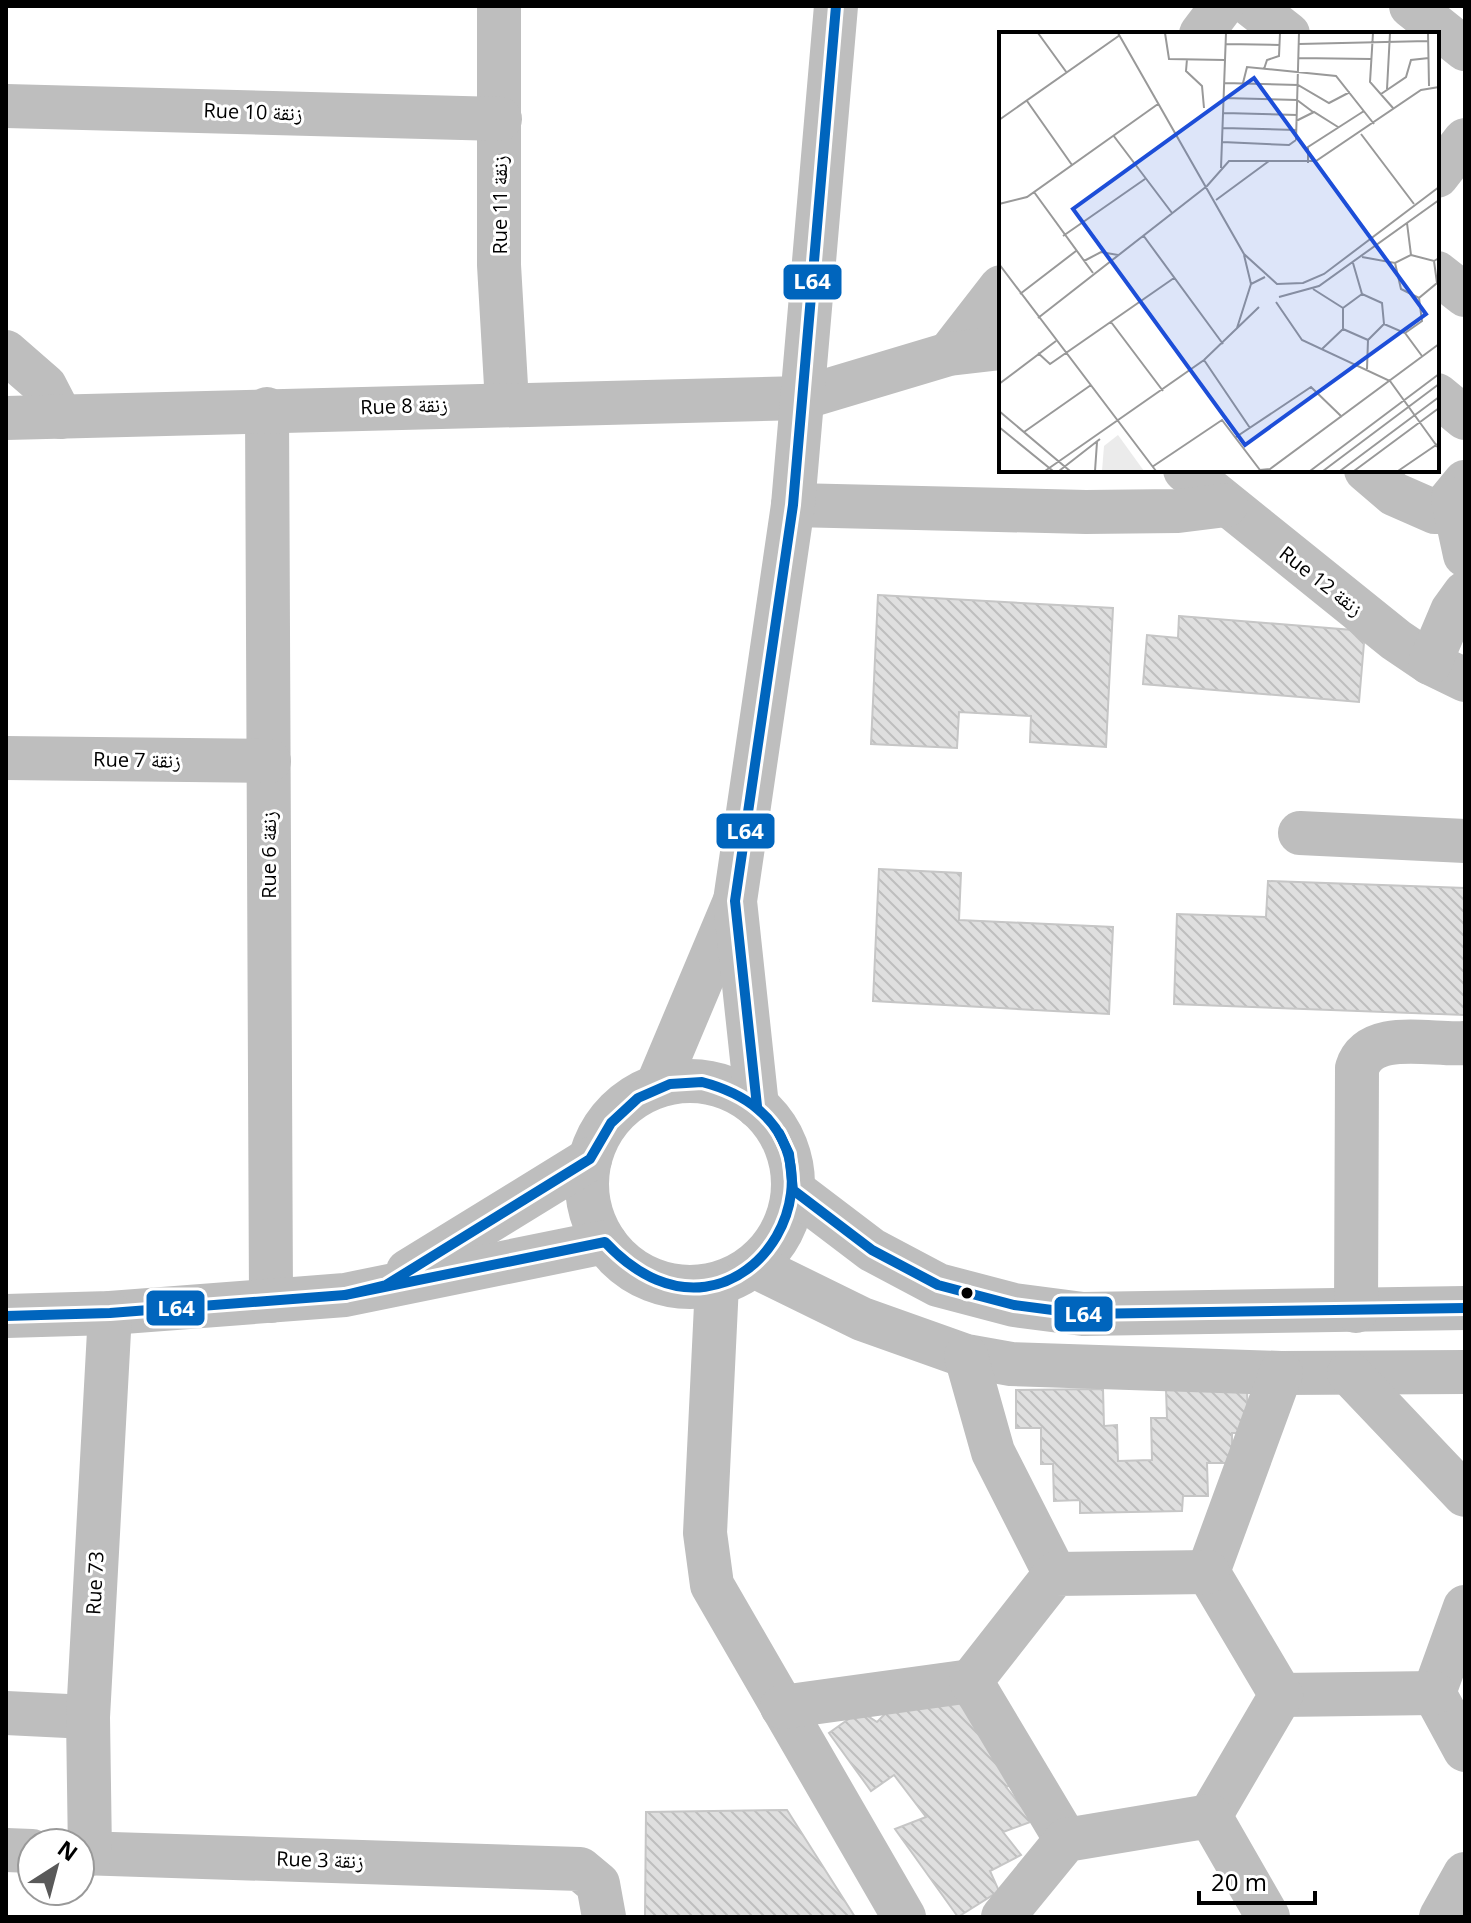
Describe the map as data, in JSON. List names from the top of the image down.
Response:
{
  "streets": {
    "street": [
      "Rue 10 زنقة",
      "Rue 11 زنقة",
      "Rue 8 زنقة",
      "Rue 12 زنقة",
      "Rue 7 زنقة",
      "Rue 6 زنقة",
      "Rue 73",
      "Rue 3 زنقة"
    ]
  },
  "crossings": [
    ["Rue 10 زنقة", "Rue 11 زنقة"],
    ["Rue 11 زنقة", "Rue 8 زنقة"],
    ["Rue 8 زنقة", "Rue 6 زنقة"],
    ["Rue 7 زنقة", "Rue 6 زنقة"]
  ],
  "lines": ["transit line L64"],
  "scale_bar": "20 m",
  "north": "top right"
}
